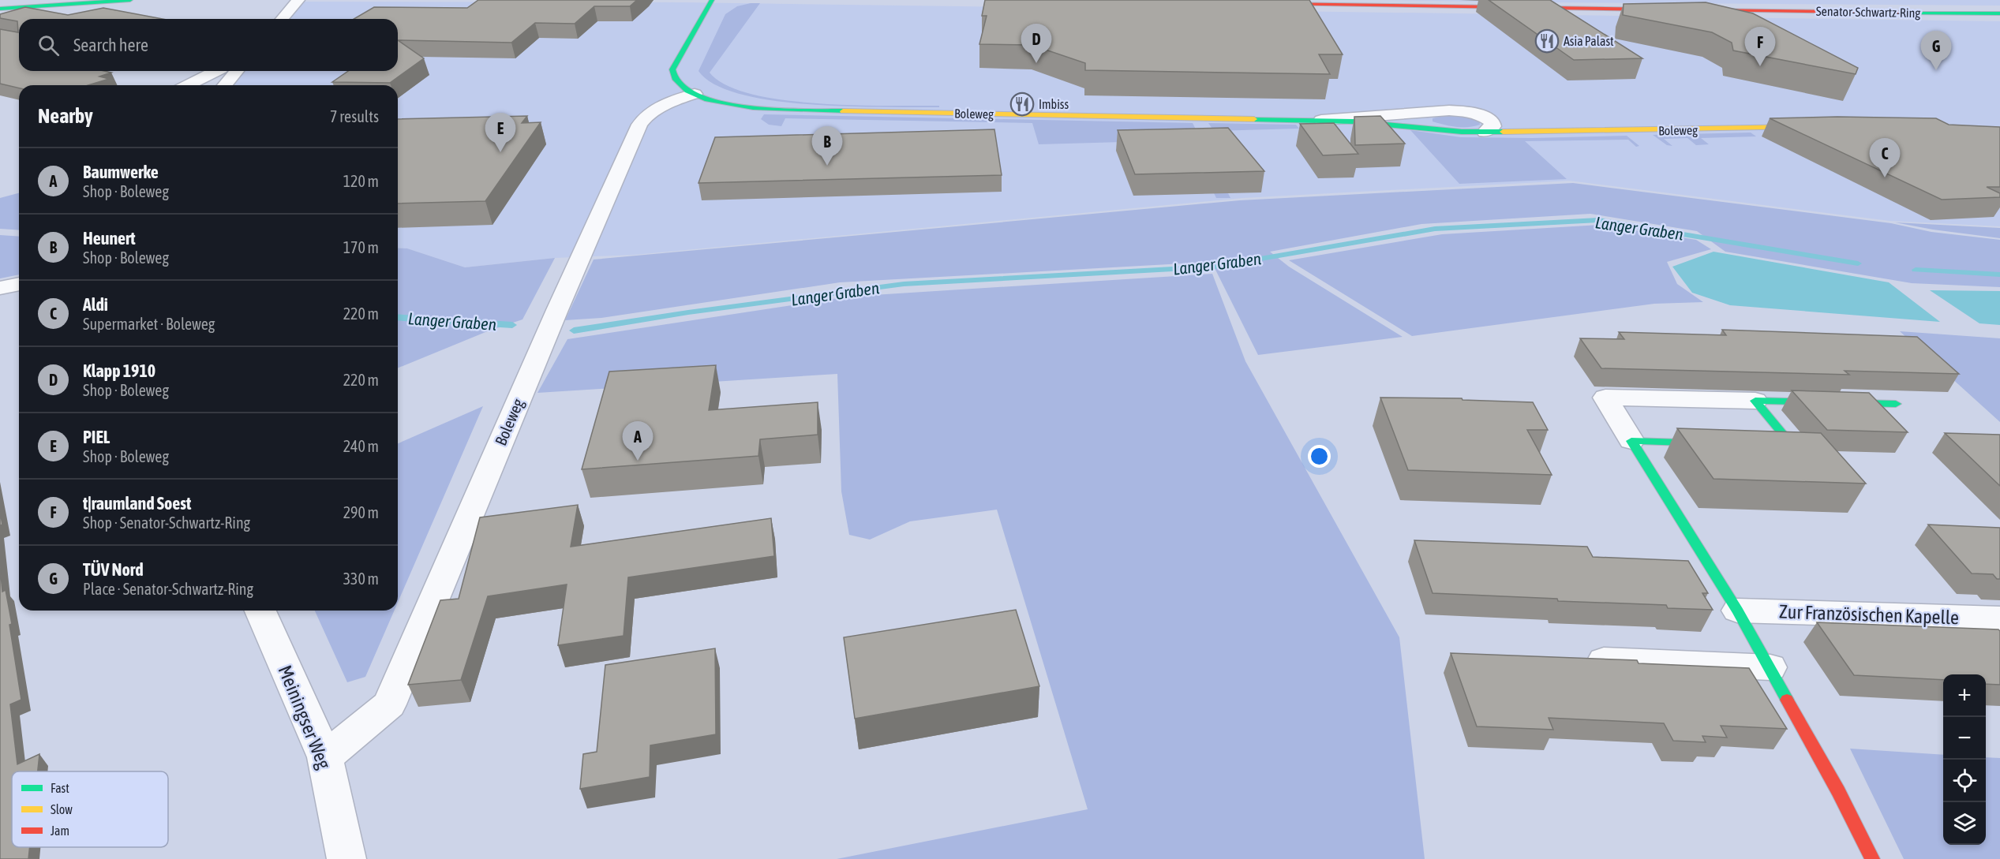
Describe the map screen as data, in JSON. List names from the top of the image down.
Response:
{
  "streets": {
    "street": [
      "Senator-Schwartz-Ring",
      "Boleweg",
      "Zur Französischen Kapelle",
      "Meiningser Weg"
    ]
  },
  "crossings": [
    ["Boleweg", "Meiningser Weg"]
  ],
  "water": ["Langer Graben"],
  "places": {
    "restaurant": ["Asia Palast", "Imbiss"]
  },
  "legend": ["Fast", "Slow", "Jam"],
  "page": {
    "search": "Search here",
    "pins": [
      "D",
      "F",
      "G",
      "E",
      "B",
      "C",
      "A"
    ],
    "heading": ["Nearby", "7 results"],
    "list": [
      {
        "mark": "A",
        "name": "Baumwerke",
        "note": "Shop · Boleweg",
        "value": "120 m"
      },
      {
        "mark": "B",
        "name": "Heunert",
        "note": "Shop · Boleweg",
        "value": "170 m"
      },
      {
        "mark": "C",
        "name": "Aldi",
        "note": "Supermarket · Boleweg",
        "value": "220 m"
      },
      {
        "mark": "D",
        "name": "Klapp 1910",
        "note": "Shop · Boleweg",
        "value": "220 m"
      },
      {
        "mark": "E",
        "name": "PIEL",
        "note": "Shop · Boleweg",
        "value": "240 m"
      },
      {
        "mark": "F",
        "name": "t|raumland Soest",
        "note": "Shop · Senator-Schwartz-Ring",
        "value": "290 m"
      },
      {
        "mark": "G",
        "name": "TÜV Nord",
        "note": "Place · Senator-Schwartz-Ring",
        "value": "330 m"
      }
    ],
    "map_buttons": ["+", "−"]
  }
}
